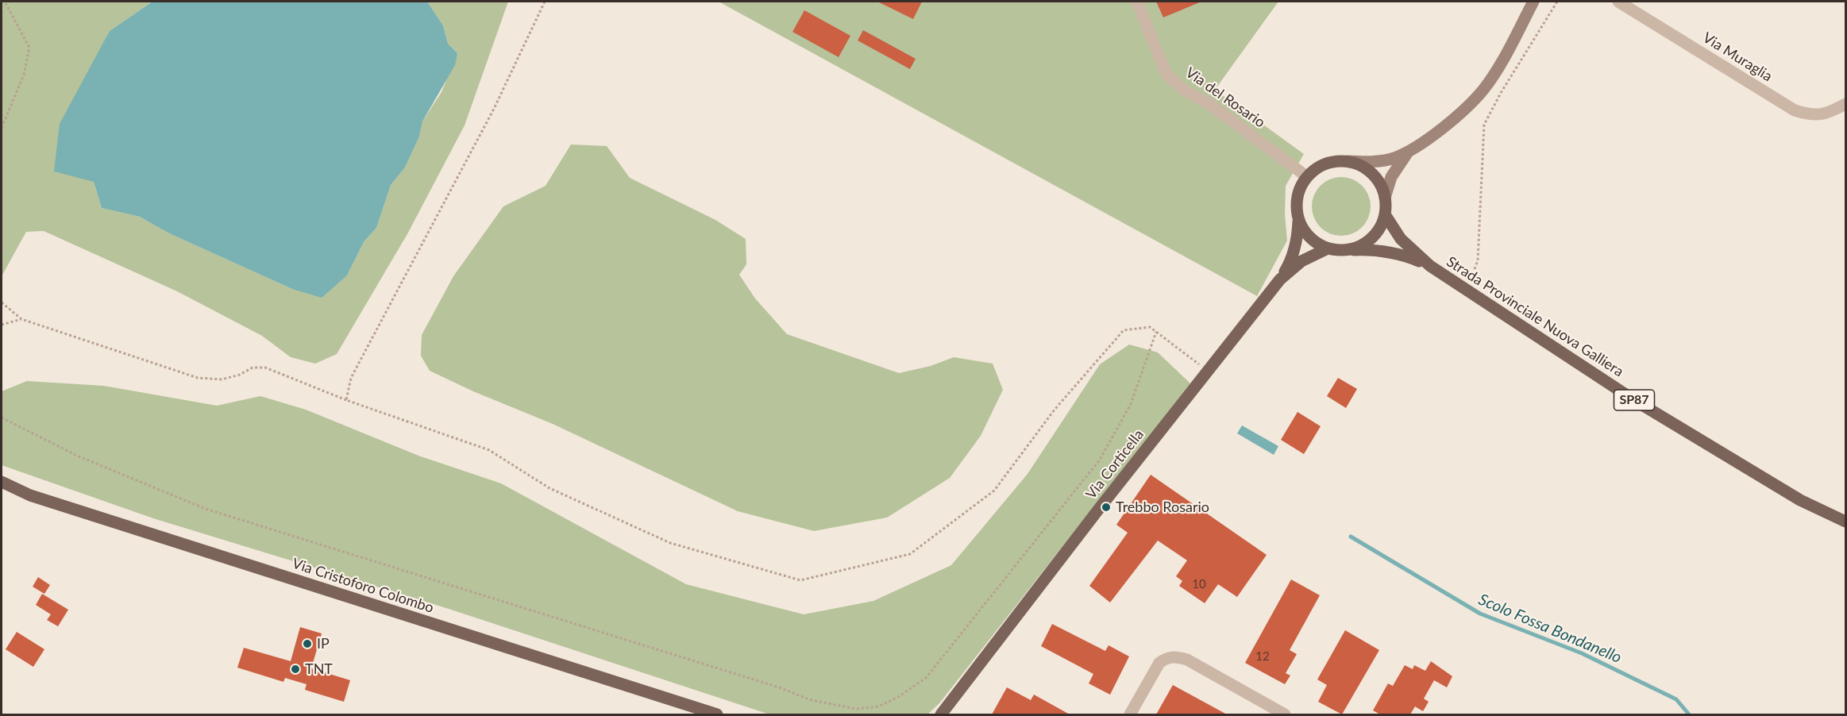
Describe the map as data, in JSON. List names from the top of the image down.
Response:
{
  "streets": {
    "main road": [
      "Strada Provinciale Nuova Galliera",
      "SP87",
      "Via Corticella",
      "Via Cristoforo Colombo"
    ],
    "street": ["Via Muraglia", "Via del Rosario"]
  },
  "crossings": [
    ["Via del Rosario", "SP87"],
    ["Via del Rosario", "Via Corticella"],
    ["Strada Provinciale Nuova Galliera", "SP87"],
    ["SP87", "Via Corticella"]
  ],
  "water": ["Scolo Fossa Bondanello"],
  "places": ["Trebbo Rosario", "IP", "TNT"],
  "house_numbers": ["10", "12"]
}
